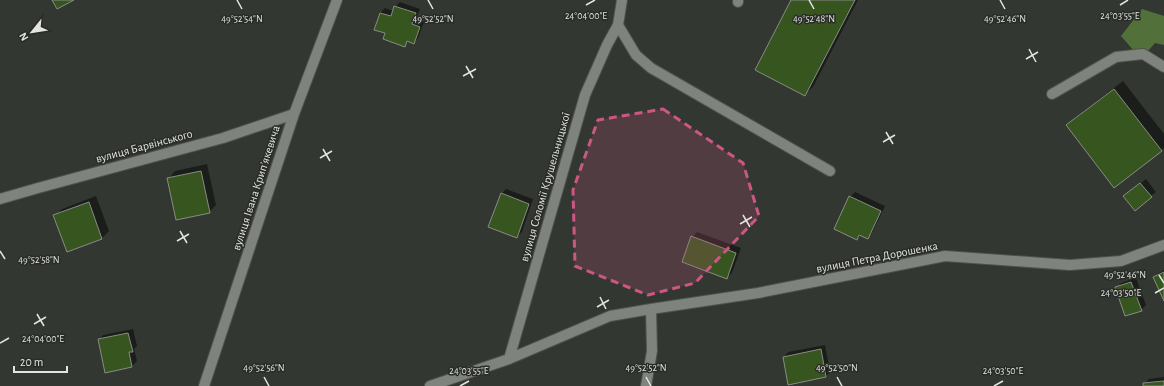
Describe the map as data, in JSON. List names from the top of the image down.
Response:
{
  "streets": {
    "street": [
      "вулиця Барвінського",
      "вулиця Соломії Крушельницької",
      "вулиця Івана Крипʼякевича",
      "вулиця Петра Дорошенка"
    ]
  },
  "crossings": [
    ["вулиця Барвінського", "вулиця Івана Крипʼякевича"],
    ["вулиця Соломії Крушельницької", "вулиця Петра Дорошенка"]
  ],
  "scale_bar": "20 m",
  "north": "bottom left",
  "coordinates": [
    "24°04'00\"E",
    "24°03'55\"E",
    "49°52'54\"N",
    "49°52'52\"N",
    "49°52'48\"N",
    "49°52'46\"N",
    "49°52'58\"N",
    "24°03'50\"E",
    "49°52'56\"N",
    "49°52'50\"N"
  ]
}
